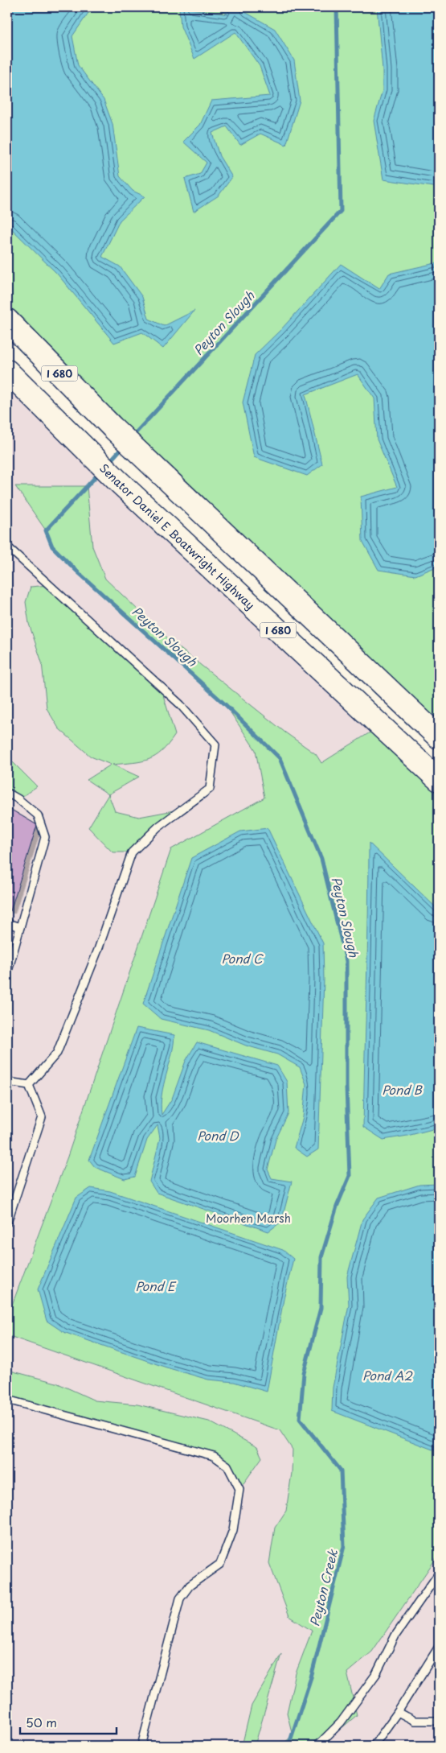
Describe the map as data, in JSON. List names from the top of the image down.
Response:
{
  "streets": {
    "highway": ["I 680", "Senator Daniel E Boatwright Highway"]
  },
  "water": [
    "Peyton Slough",
    "Pond C",
    "Pond B",
    "Pond D",
    "Pond E",
    "Pond A2",
    "Peyton Creek"
  ],
  "parks": ["Moorhen Marsh"],
  "scale_bar": "50 m"
}
